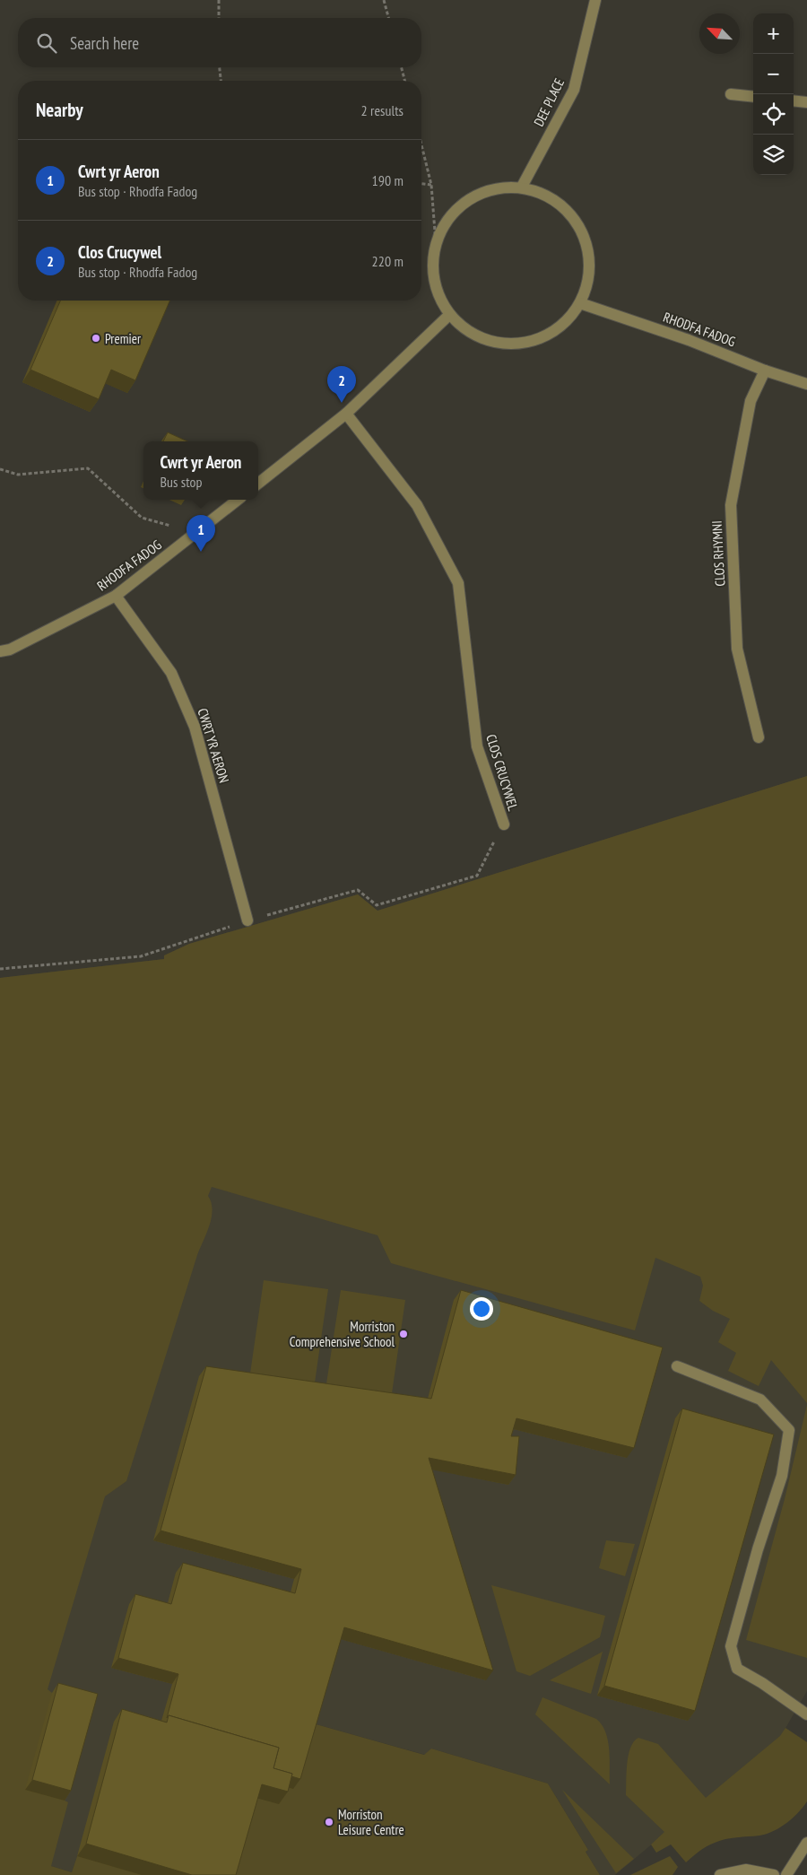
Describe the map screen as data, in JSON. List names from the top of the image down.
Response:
{
  "streets": {
    "street": [
      "DEE PLACE",
      "RHODFA FADOG",
      "CLOS RHYMNI",
      "CWRT YR AERON",
      "CLOS CRUCYWEL"
    ]
  },
  "crossings": [
    ["DEE PLACE", "RHODFA FADOG"],
    ["RHODFA FADOG", "CLOS RHYMNI"],
    ["RHODFA FADOG", "CWRT YR AERON"]
  ],
  "places": ["Premier", "Morriston Comprehensive School", "Morriston Leisure Centre"],
  "north": "top left",
  "page": {
    "map_buttons": ["+", "−"],
    "search": "Search here",
    "heading": ["Nearby", "2 results"],
    "list": [
      {
        "mark": "1",
        "name": "Cwrt yr Aeron",
        "note": "Bus stop · Rhodfa Fadog",
        "value": "190 m"
      },
      {
        "mark": "2",
        "name": "Clos Crucywel",
        "note": "Bus stop · Rhodfa Fadog",
        "value": "220 m"
      }
    ],
    "pins": ["2", "1"],
    "popup": ["Cwrt yr Aeron", "Bus stop"]
  }
}
